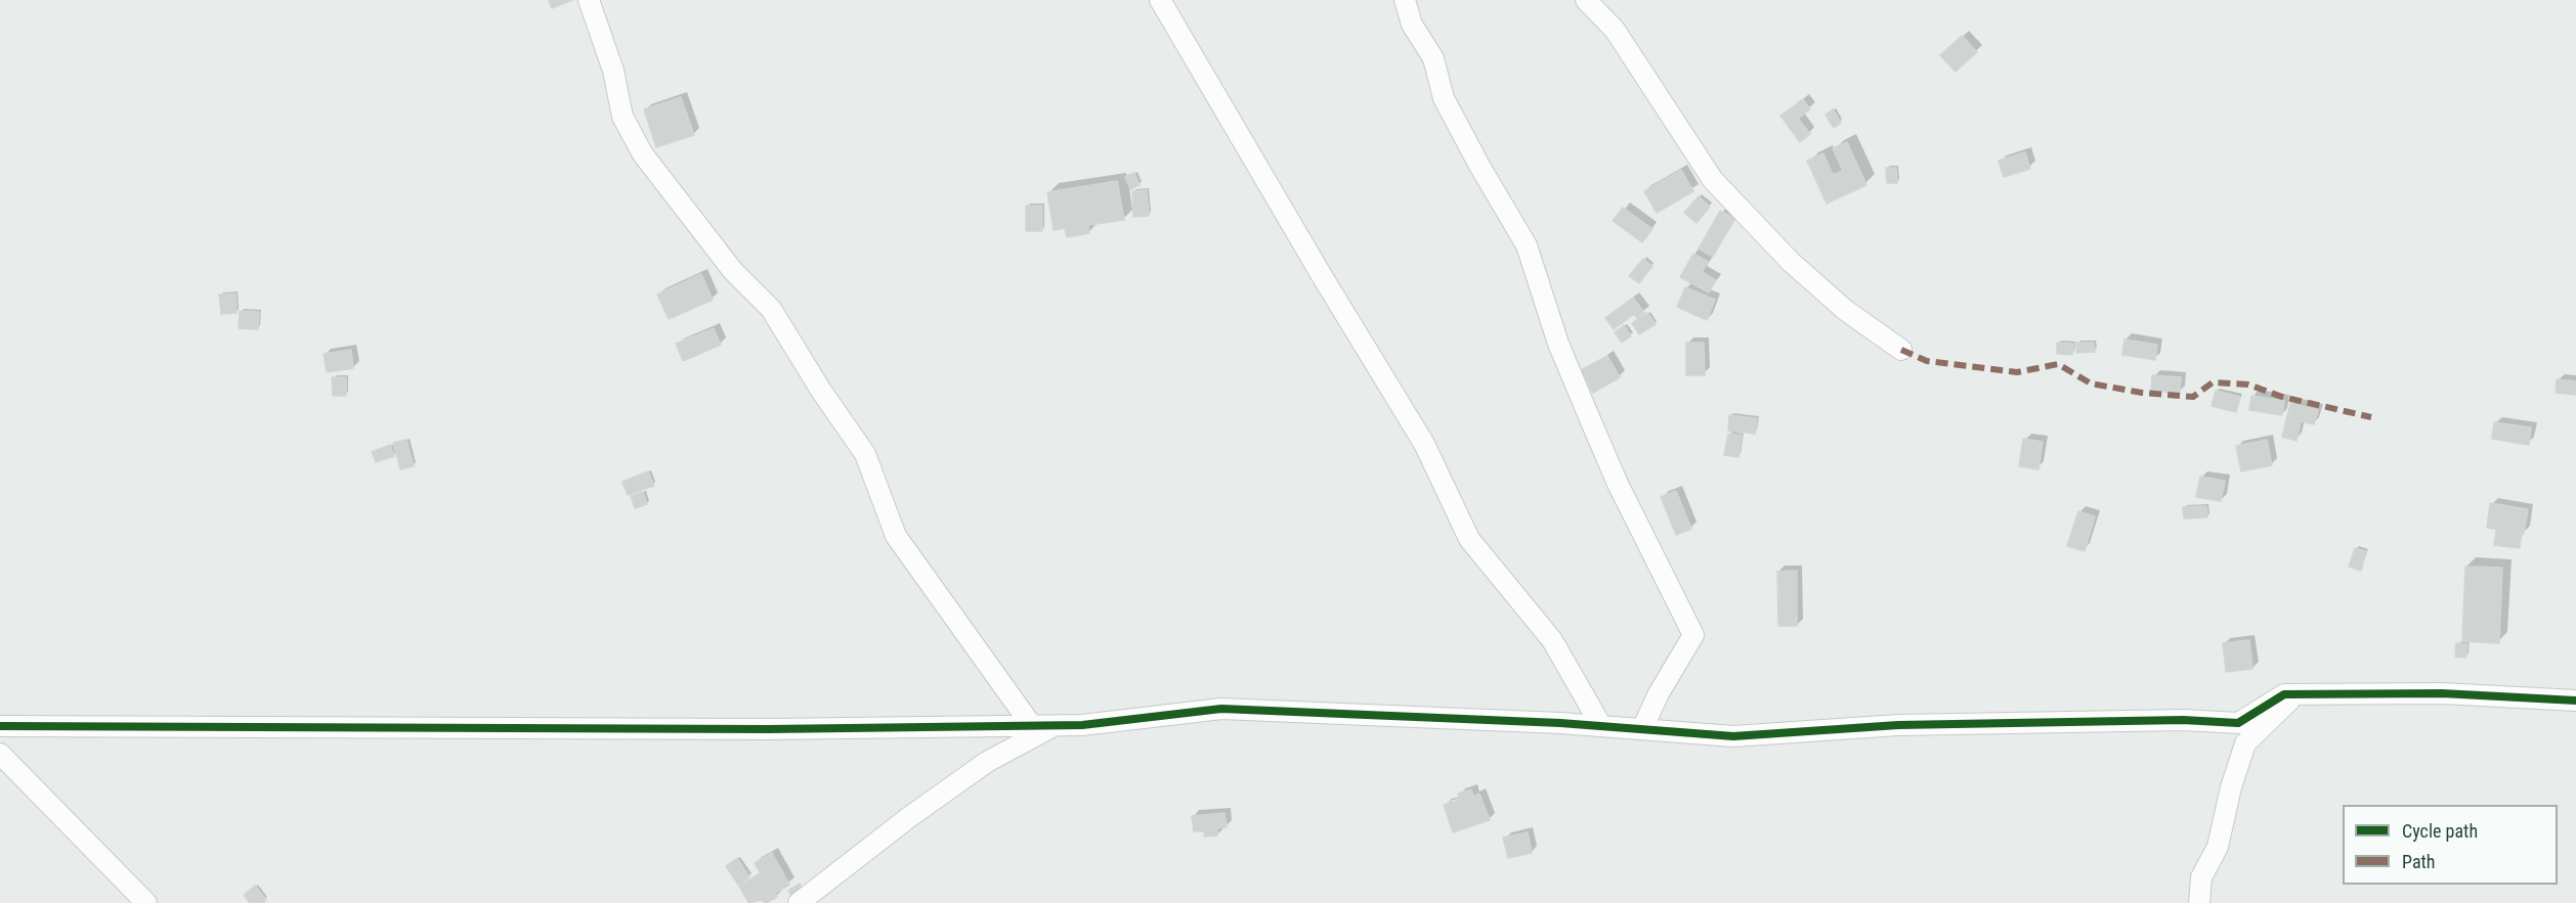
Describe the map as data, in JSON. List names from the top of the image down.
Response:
{
  "legend": ["Cycle path", "Path"]
}
